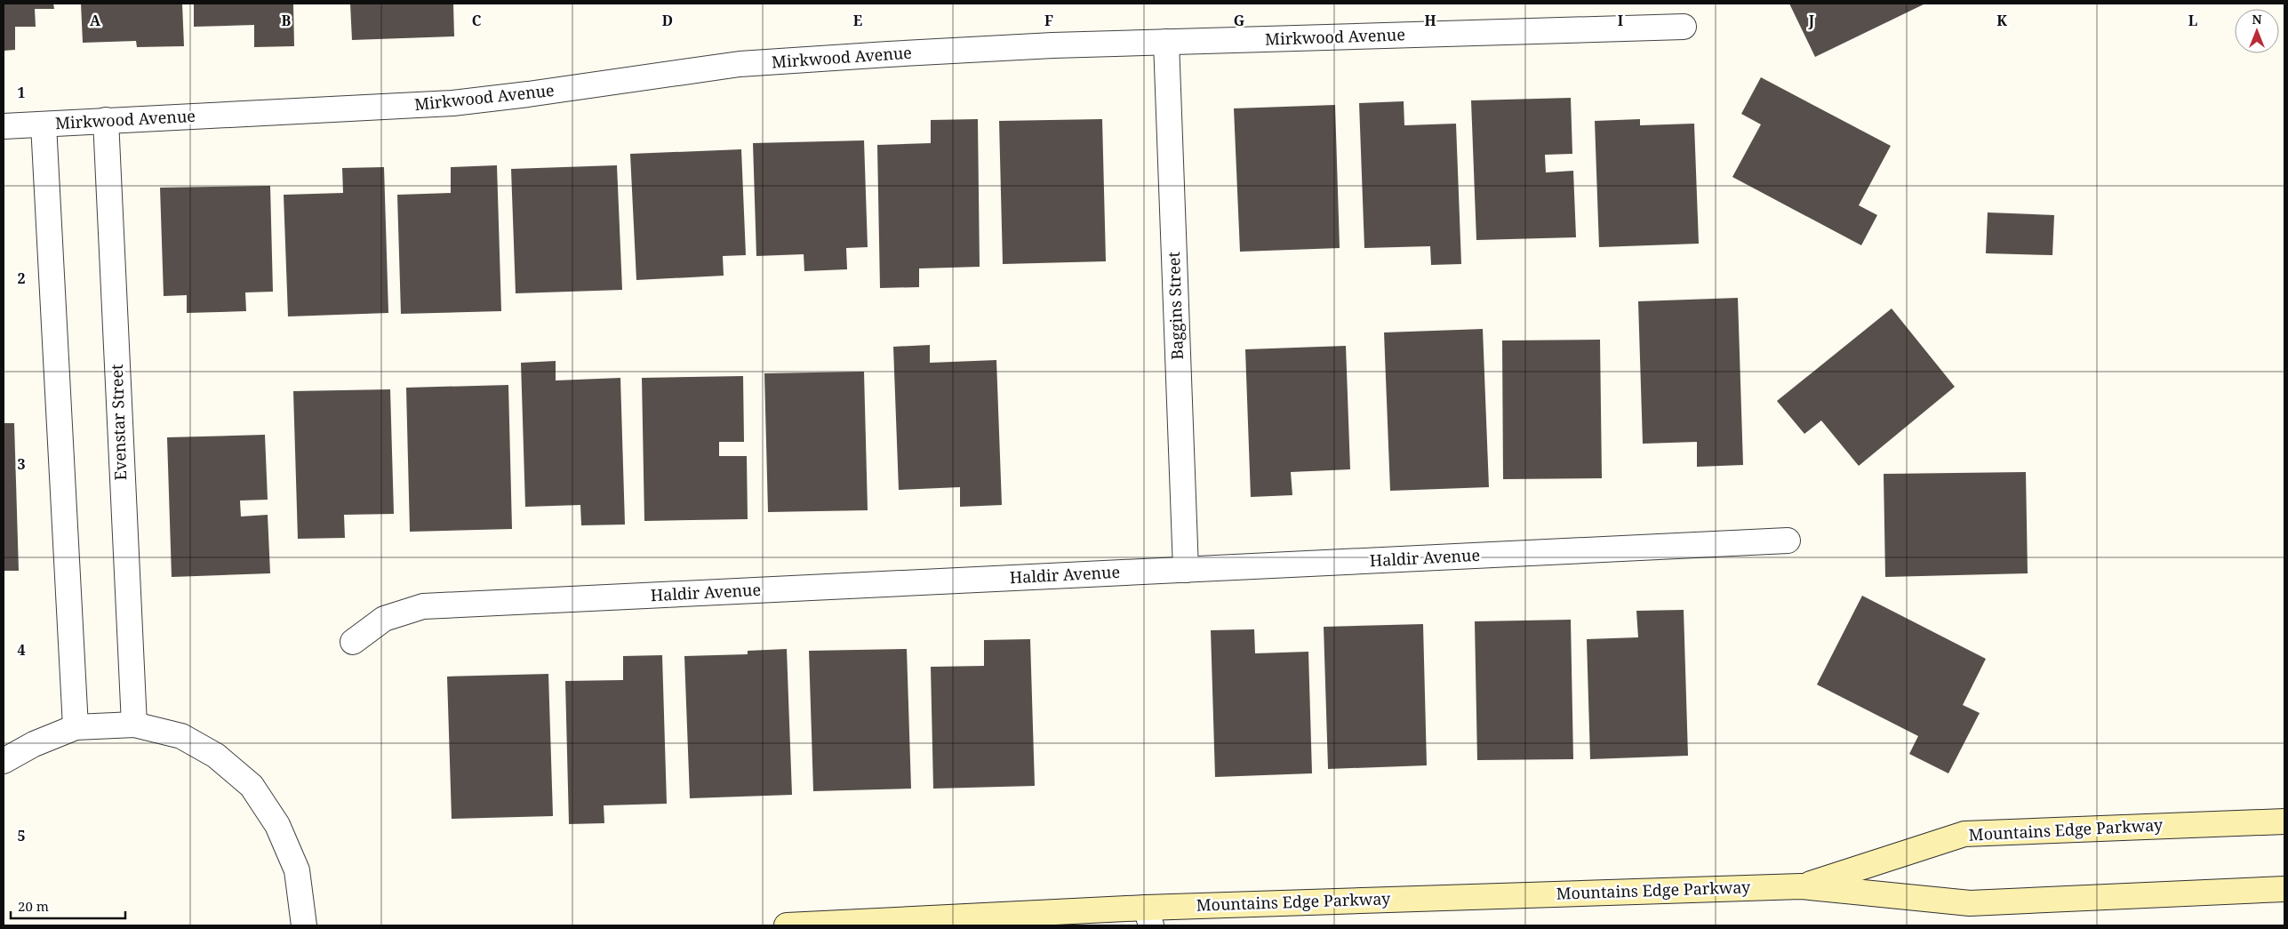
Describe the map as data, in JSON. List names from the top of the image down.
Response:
{
  "streets": {
    "street": [
      "Mirkwood Avenue",
      "Baggins Street",
      "Evenstar Street",
      "Haldir Avenue",
      "Mountains Edge Parkway"
    ]
  },
  "crossings": [
    ["Mirkwood Avenue", "Baggins Street"],
    ["Mirkwood Avenue", "Evenstar Street"],
    ["Baggins Street", "Haldir Avenue"]
  ],
  "scale_bar": "20 m",
  "north": "top",
  "grid": {
    "columns": [
      "A",
      "B",
      "C",
      "D",
      "E",
      "F",
      "G",
      "H",
      "I",
      "J",
      "K",
      "L"
    ],
    "rows": [
      "1",
      "2",
      "3",
      "4",
      "5"
    ]
  }
}
